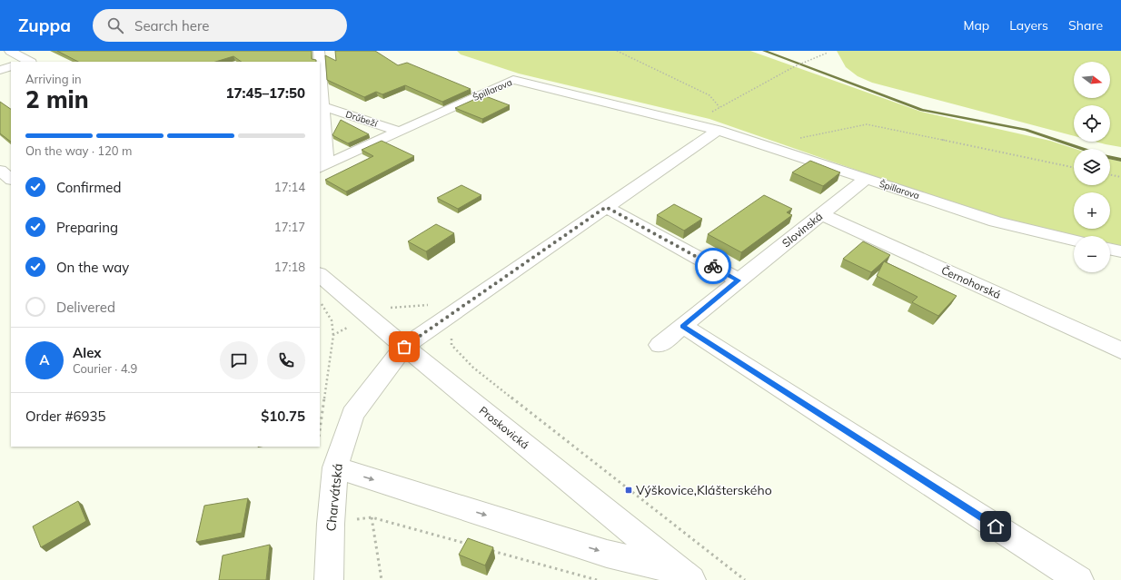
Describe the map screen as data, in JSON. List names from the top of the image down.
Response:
{
  "streets": {
    "street": [
      "Špillarova",
      "Drůbeží",
      "Slovinská",
      "Černohorská",
      "Proskovická",
      "Charvátská"
    ]
  },
  "crossings": [
    ["Špillarova", "Drůbeží"],
    ["Špillarova", "Slovinská"],
    ["Slovinská", "Černohorská"],
    ["Proskovická", "Charvátská"]
  ],
  "places": {
    "transit": ["Výškovice,Klášterského"]
  },
  "north": "right",
  "page": {
    "header": "Zuppa",
    "search": "Search here",
    "nav": ["Map", "Layers", "Share"],
    "map_buttons": ["+", "−"],
    "heading": ["2 min", "Arriving in", "17:45–17:50"],
    "panel": [
      "Alex",
      "Courier · 4.9",
      "Order #6935",
      "$10.75"
    ],
    "bar": "On the way · 120 m",
    "list": [
      ["Confirmed", "17:14"],
      ["Preparing", "17:17"],
      ["On the way", "17:18"],
      "Delivered"
    ],
    "round": "A"
  }
}
